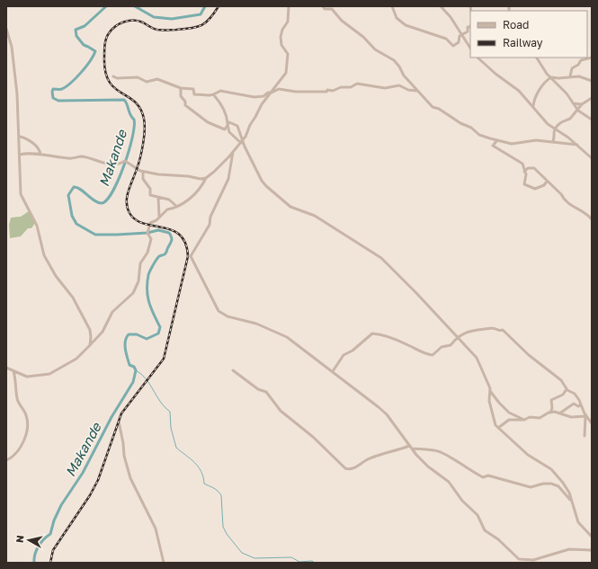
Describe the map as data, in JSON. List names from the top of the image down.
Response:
{
  "water": ["Makande"],
  "legend": ["Road", "Railway"],
  "north": "left"
}
